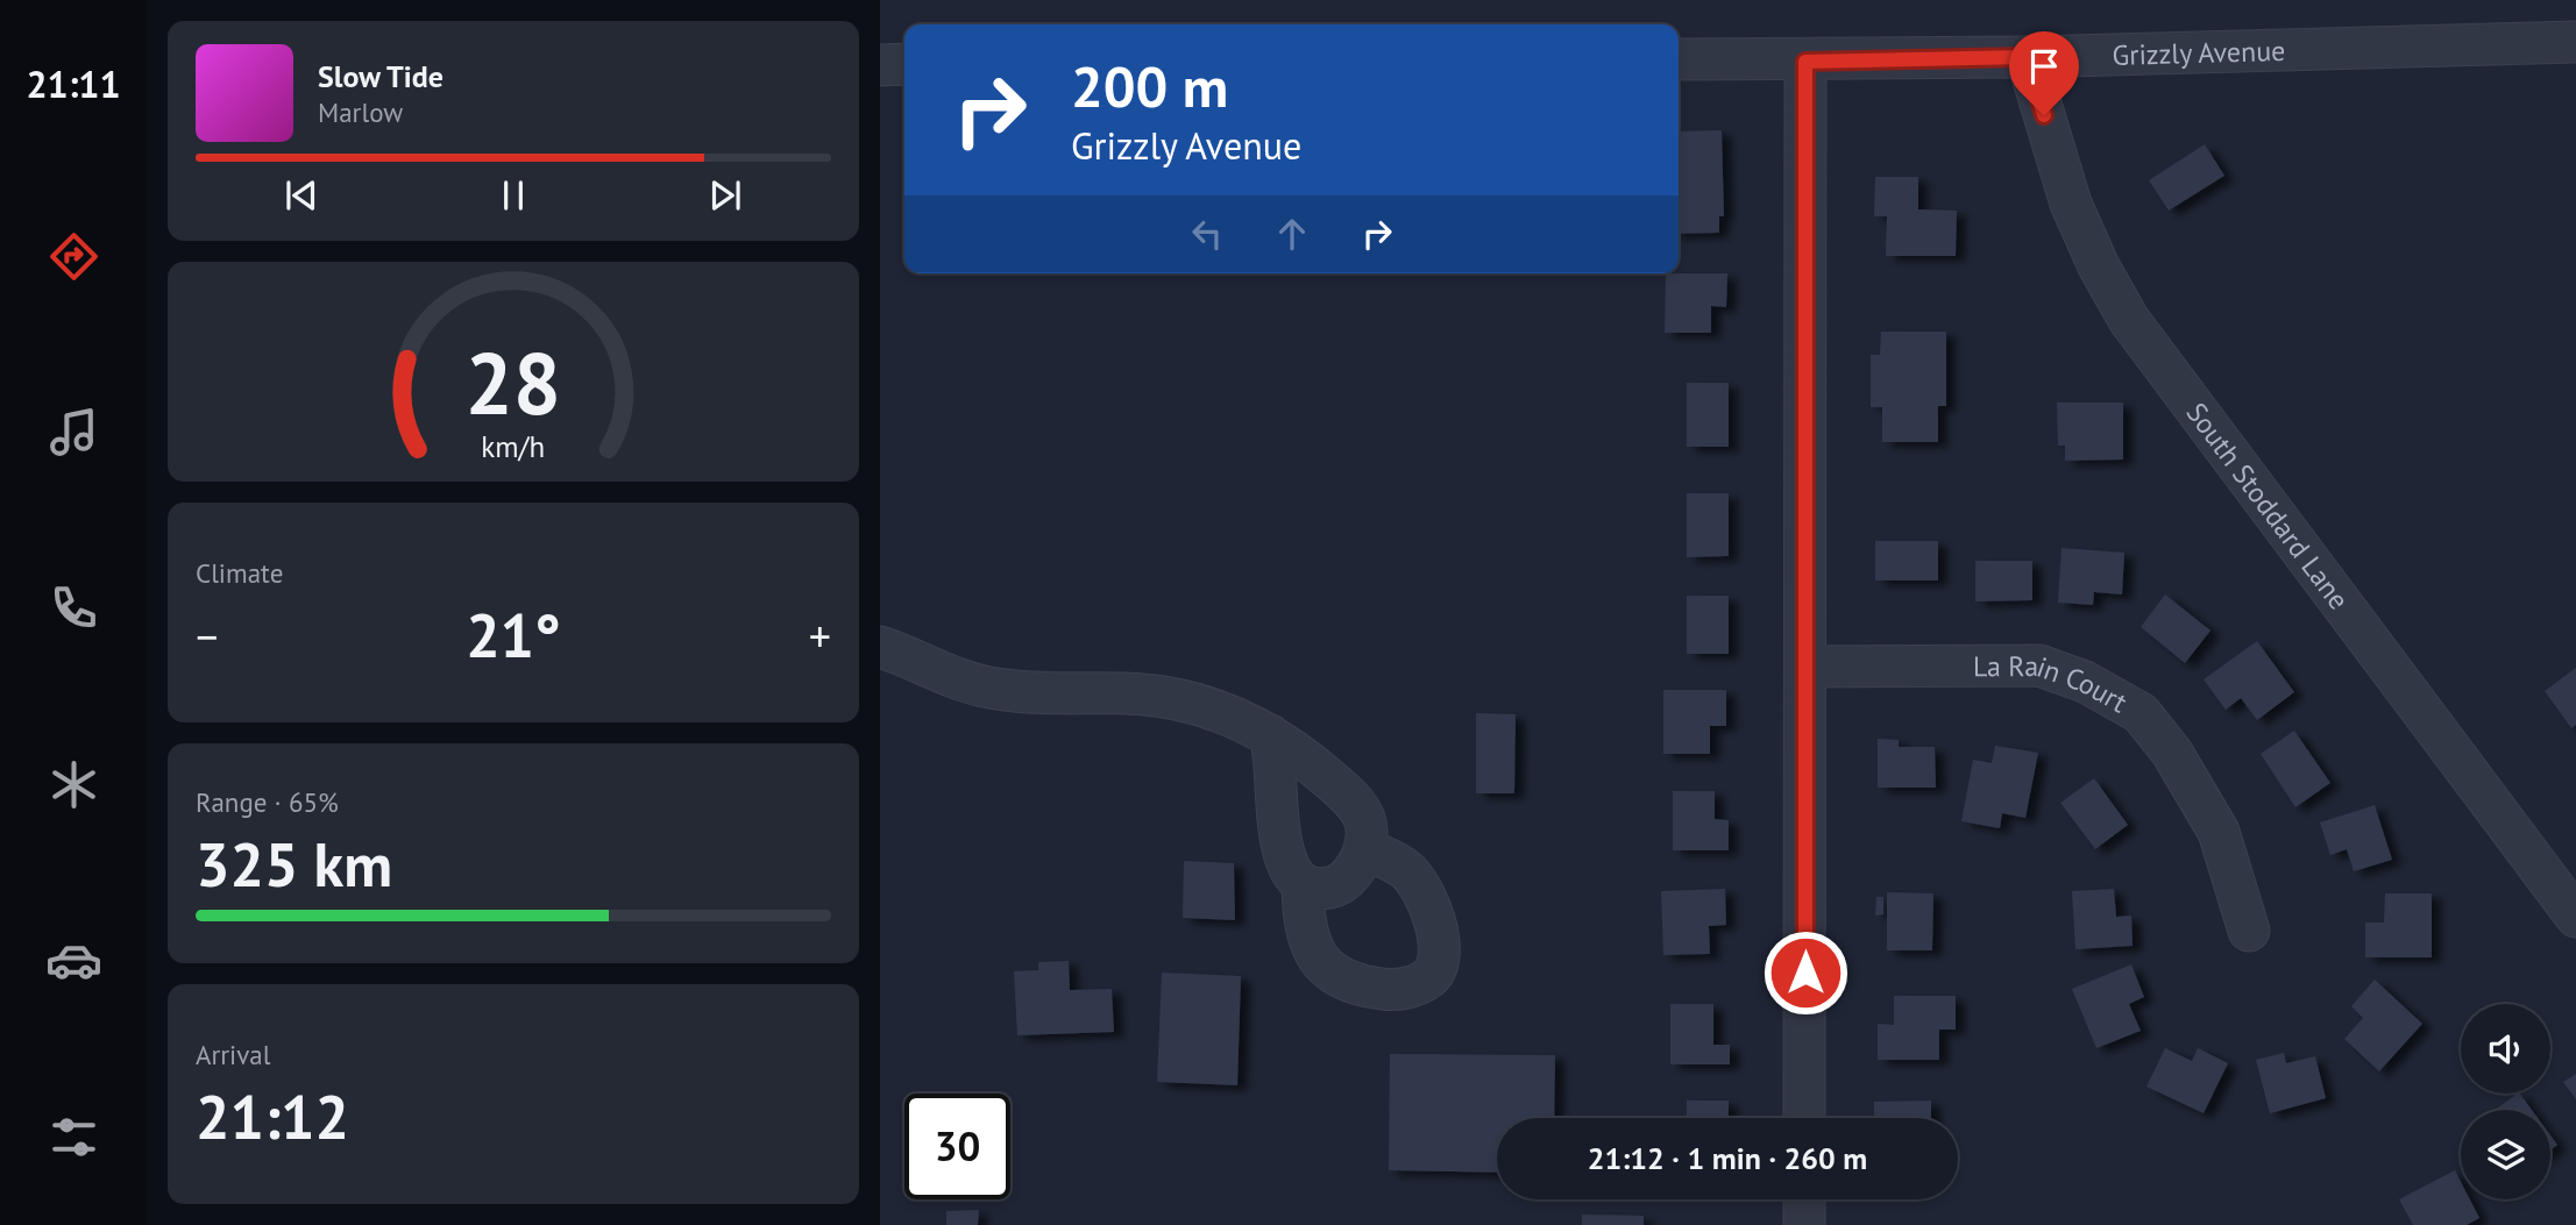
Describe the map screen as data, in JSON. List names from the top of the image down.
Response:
{
  "streets": {
    "street": ["Grizzly Avenue", "South Stoddard Lane", "La Rain Court"]
  },
  "crossings": [
    ["Grizzly Avenue", "South Stoddard Lane"]
  ],
  "page": {
    "tabs": "21:11",
    "turn": ["200 m", "Grizzly Avenue"],
    "song": ["Slow Tide", "Marlow"],
    "tile": [
      "Climate",
      ["Range · 65%", "325 km"],
      ["Arrival", "21:12"]
    ],
    "heat": ["−", "21°", "+"],
    "limit": "30",
    "trip": "21:12 · 1 min · 260 m",
    "gauge": ["28", "km/h"]
  }
}
